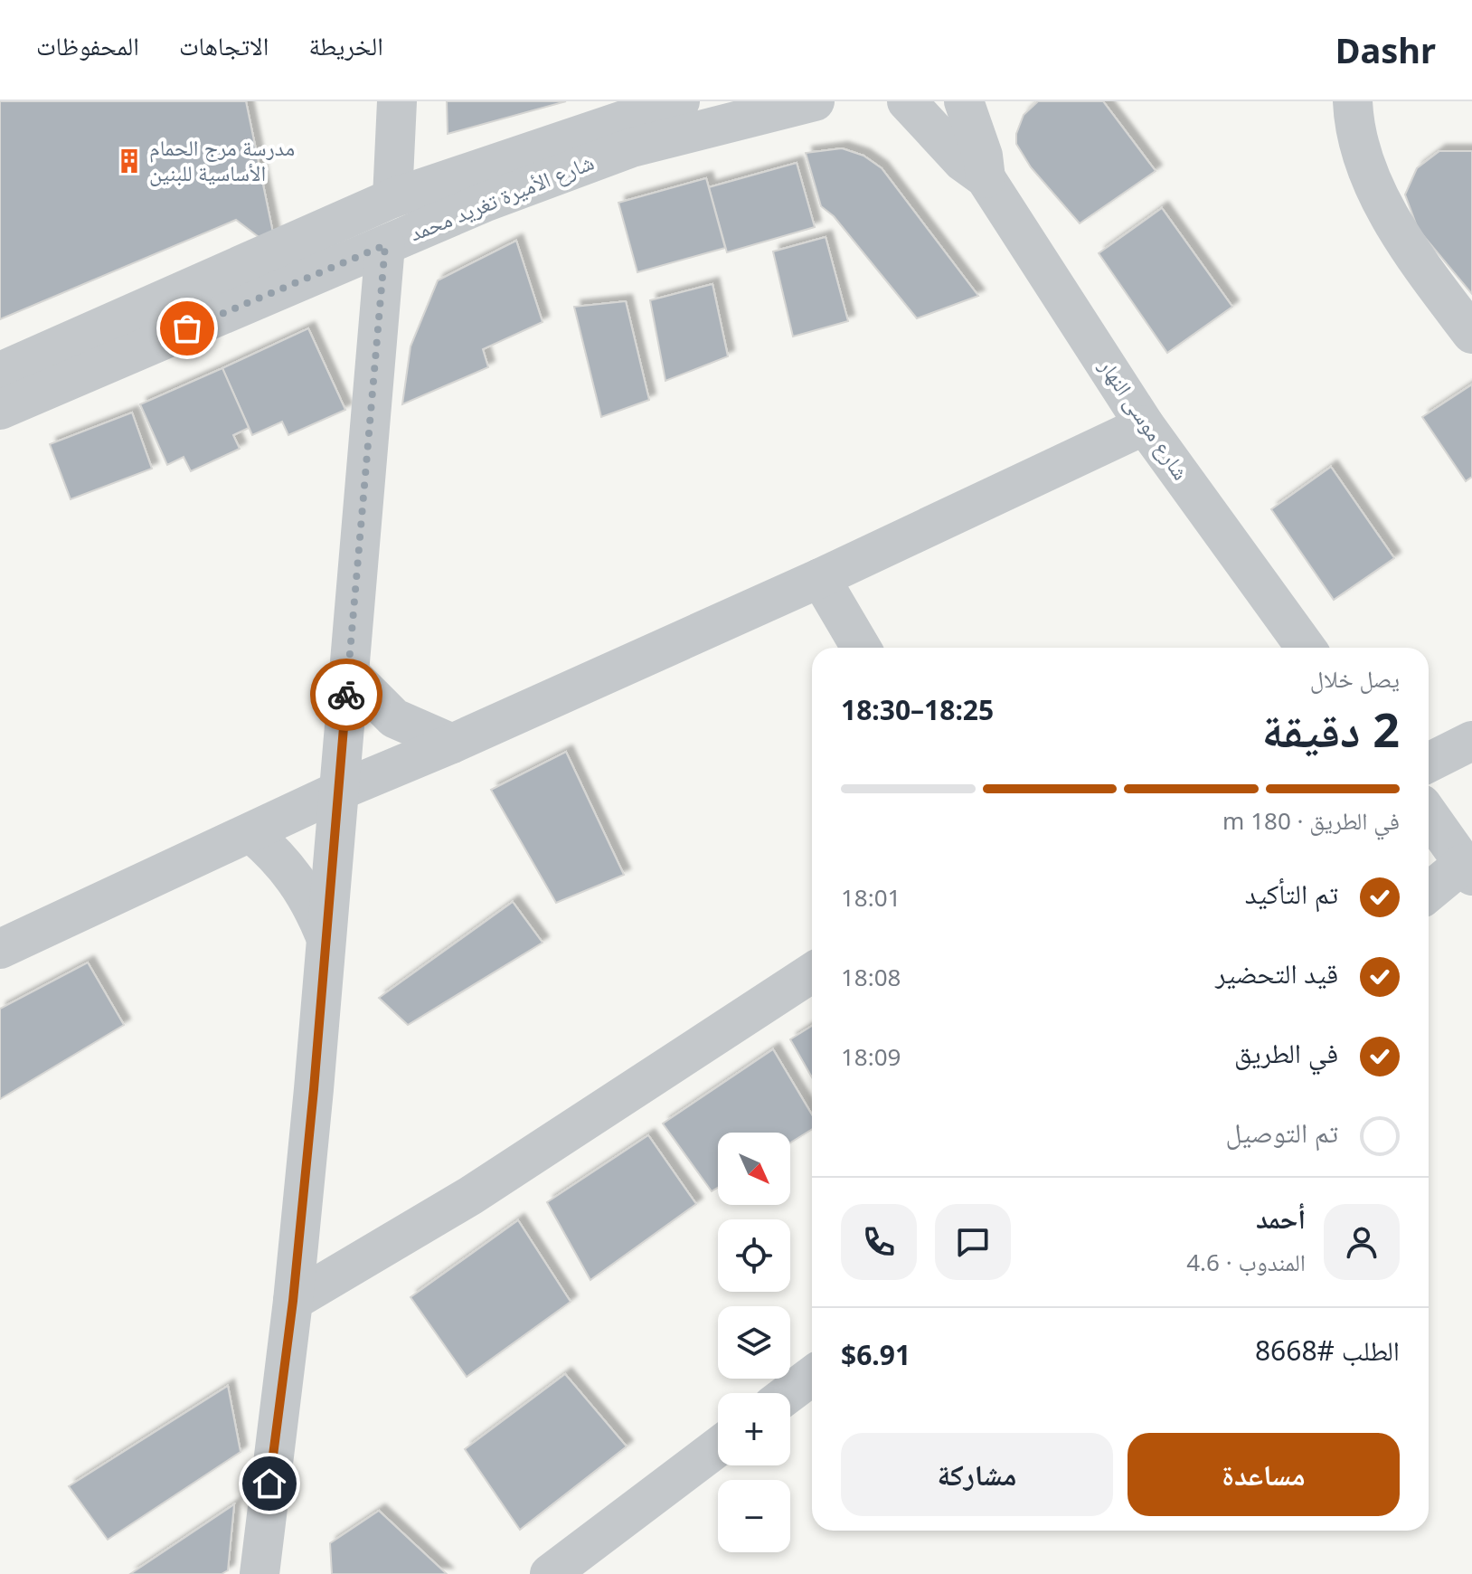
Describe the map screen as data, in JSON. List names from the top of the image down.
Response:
{
  "streets": {
    "street": ["شارع الأميرة تغريد محمد", "شارع موسى النهار"]
  },
  "places": {
    "building": ["مدرسة مرج الحمام الأساسية للبنين"]
  },
  "north": "bottom right",
  "page": {
    "header": "Dashr",
    "nav": ["الخريطة", "الاتجاهات", "المحفوظات"],
    "heading": ["2 دقيقة", "يصل خلال", "18:25–18:30"],
    "panel": [
      "أحمد",
      "المندوب · 4.6",
      "الطلب #8668",
      "$6.91"
    ],
    "bar": "في الطريق · 180 m",
    "list": [
      ["تم التأكيد", "18:01"],
      ["قيد التحضير", "18:08"],
      ["في الطريق", "18:09"],
      "تم التوصيل"
    ],
    "map_buttons": ["+", "−"],
    "buttons": ["مساعدة", "مشاركة"]
  }
}
